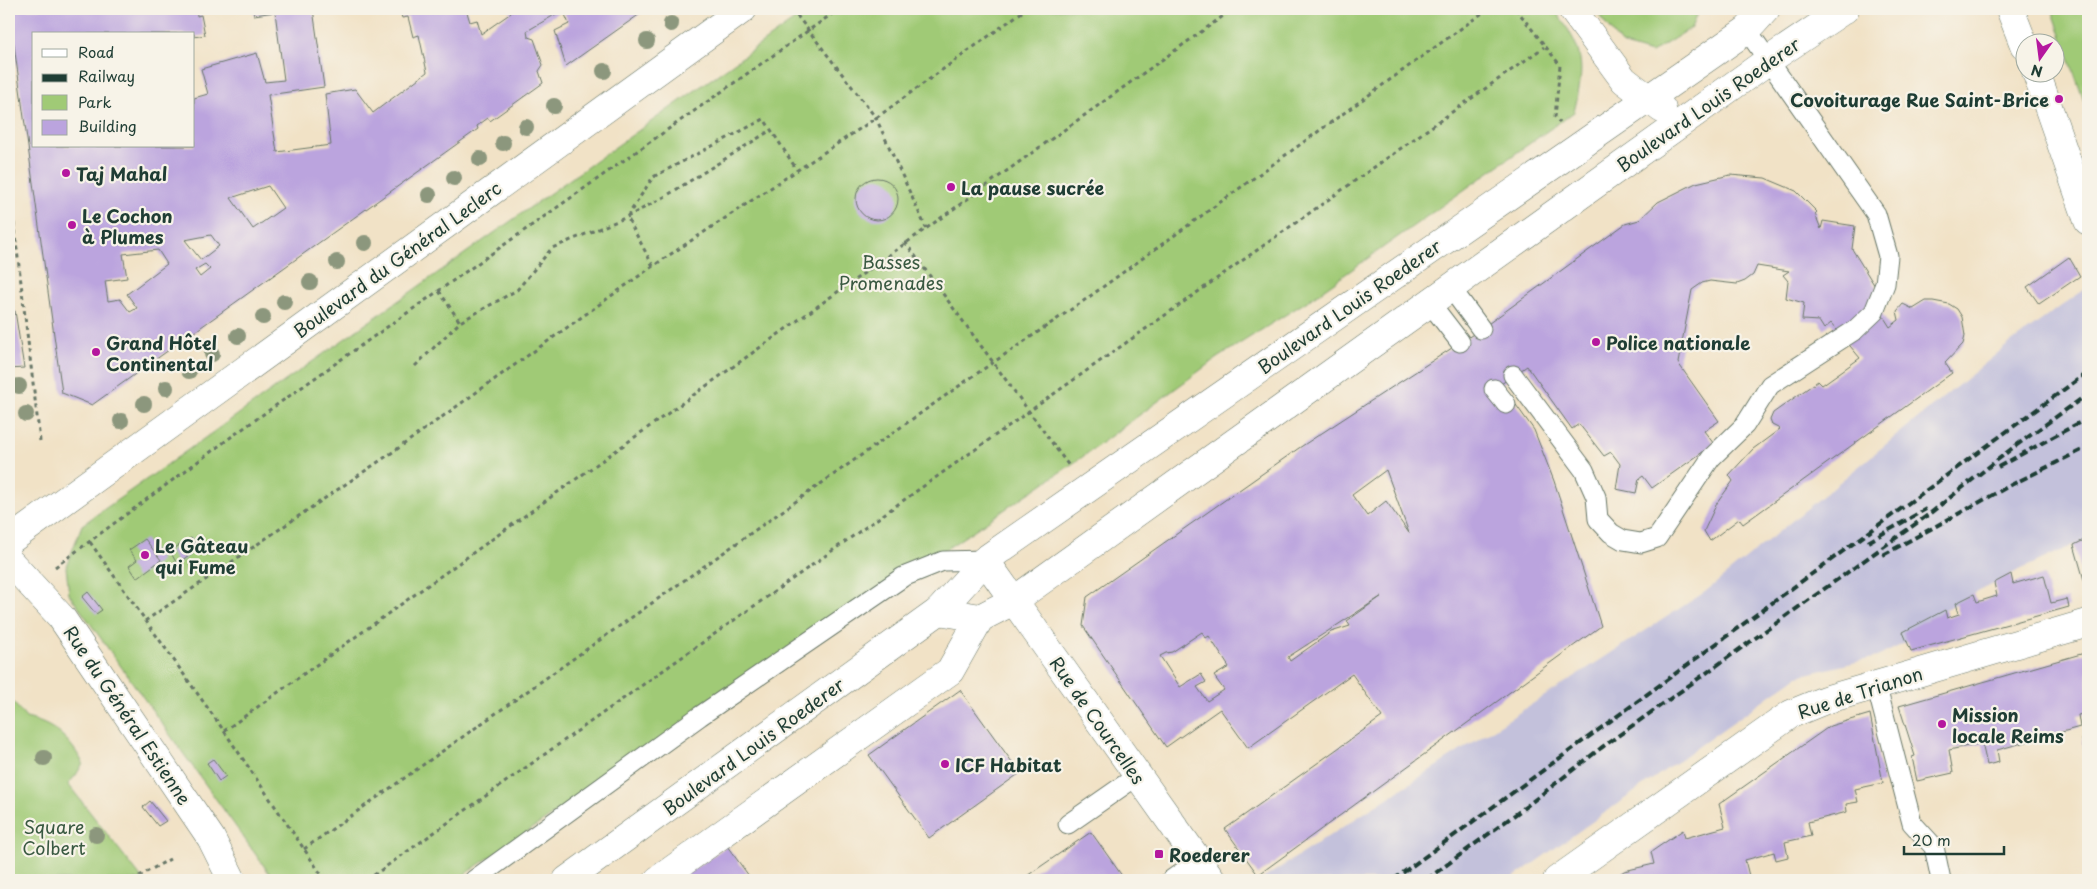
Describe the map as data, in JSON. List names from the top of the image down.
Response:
{
  "streets": {
    "main road": [
      "Boulevard Louis Roederer",
      "Boulevard du Général Leclerc",
      "Rue de Trianon",
      "Rue du Général Estienne",
      "Rue de Courcelles"
    ]
  },
  "crossings": [
    ["Boulevard Louis Roederer", "Rue de Courcelles"]
  ],
  "parks": ["Basses Promenades", "Square Colbert"],
  "places": {
    "other": [
      "Covoiturage Rue Saint-Brice",
      "Taj Mahal",
      "La pause sucrée",
      "Le Cochon à Plumes",
      "Police nationale",
      "Grand Hôtel Continental",
      "Le Gâteau qui Fume",
      "Mission locale Reims",
      "ICF Habitat"
    ],
    "transit": ["Roederer"]
  },
  "legend": [
    "Road",
    "Railway",
    "Park",
    "Building"
  ],
  "scale_bar": "20 m",
  "north": "bottom"
}
